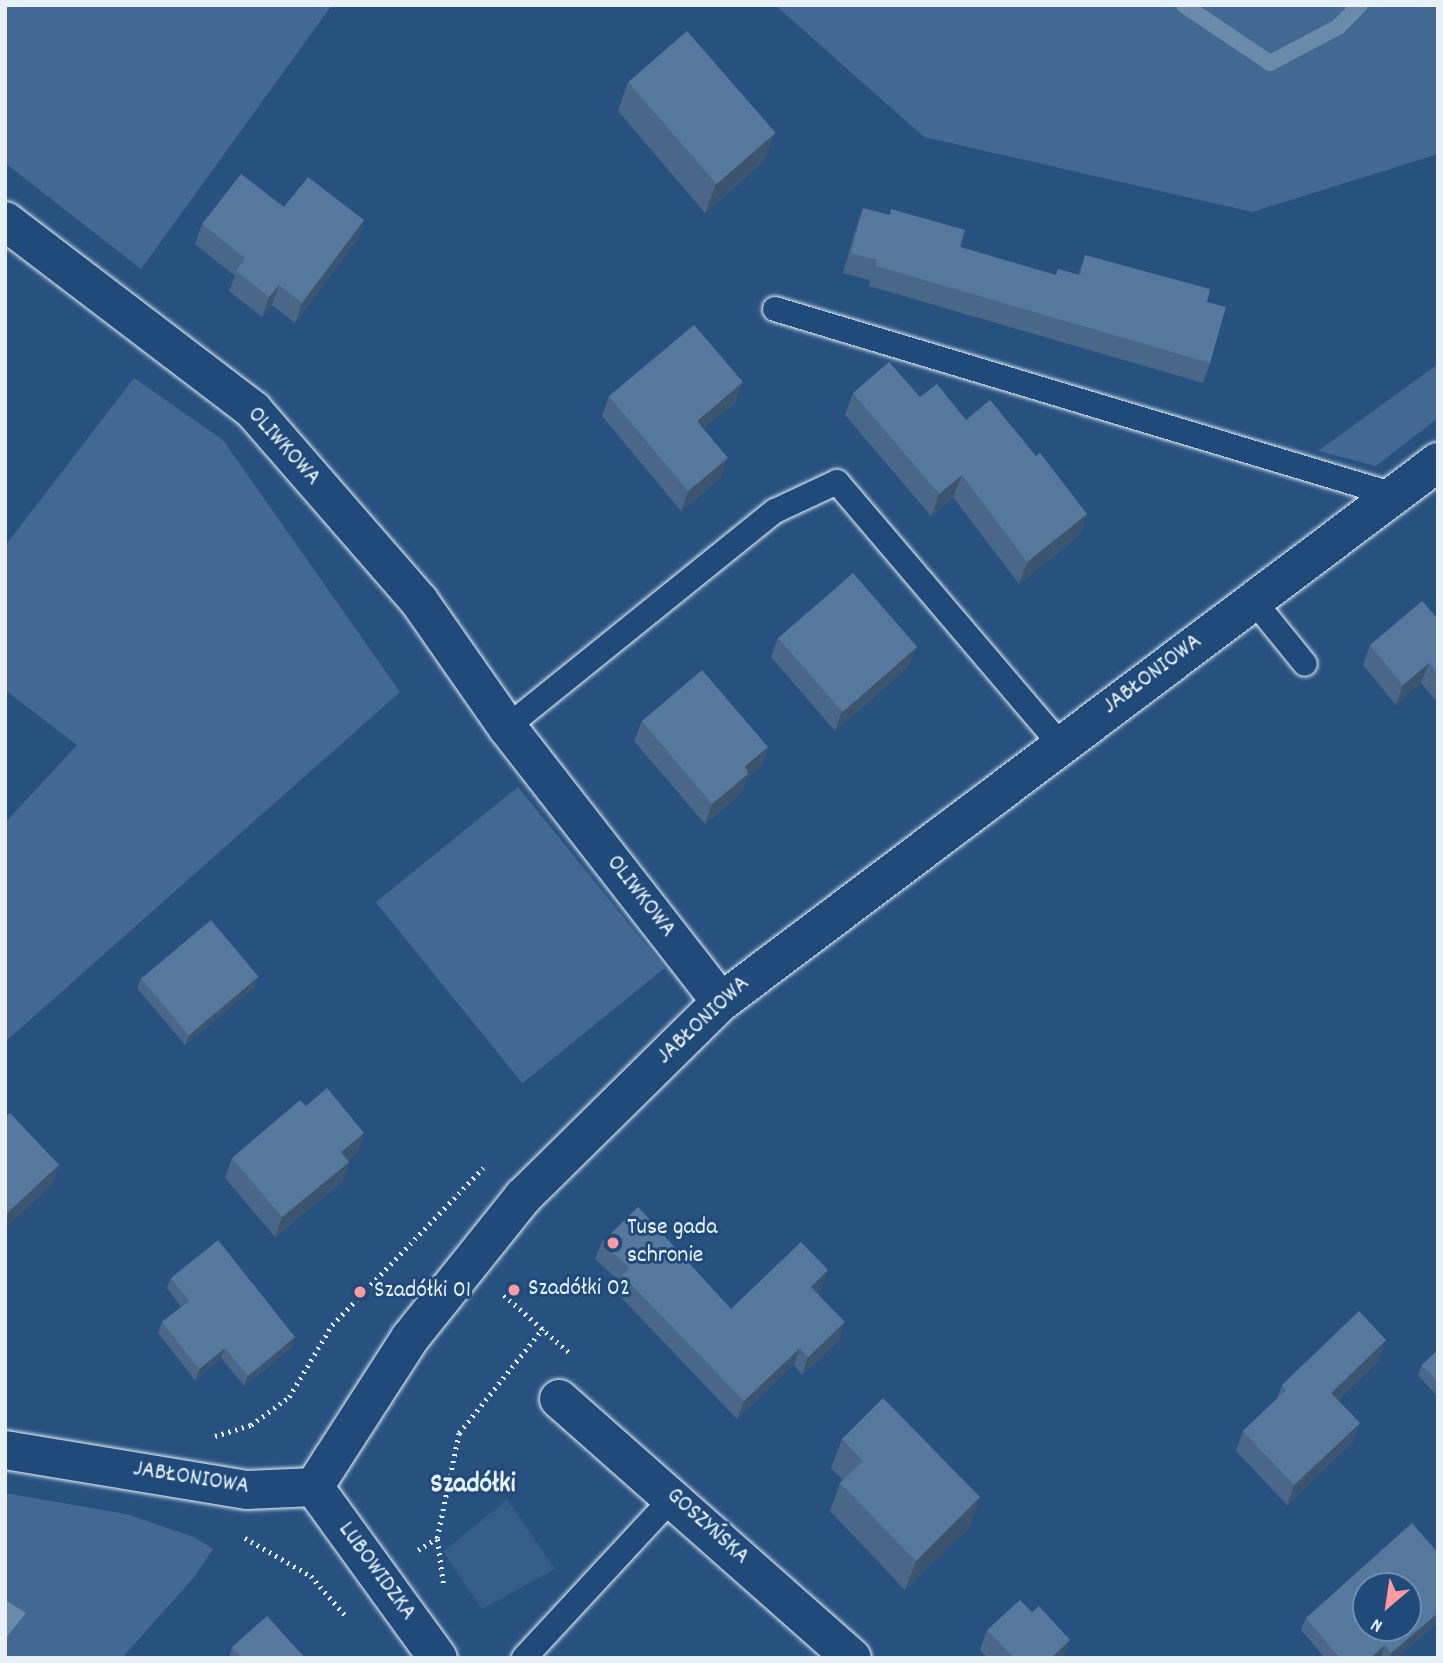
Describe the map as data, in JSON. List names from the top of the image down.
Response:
{
  "streets": {
    "main road": [
      "OLIWKOWA",
      "JABŁONIOWA",
      "GOSZYŃSKA",
      "LUBOWIDZKA"
    ]
  },
  "crossings": [
    ["OLIWKOWA", "JABŁONIOWA"],
    ["JABŁONIOWA", "LUBOWIDZKA"]
  ],
  "districts": ["Szadółki"],
  "places": ["Tuse gada schronie", "Szadółki 02", "Szadółki 01"],
  "north": "bottom left"
}
